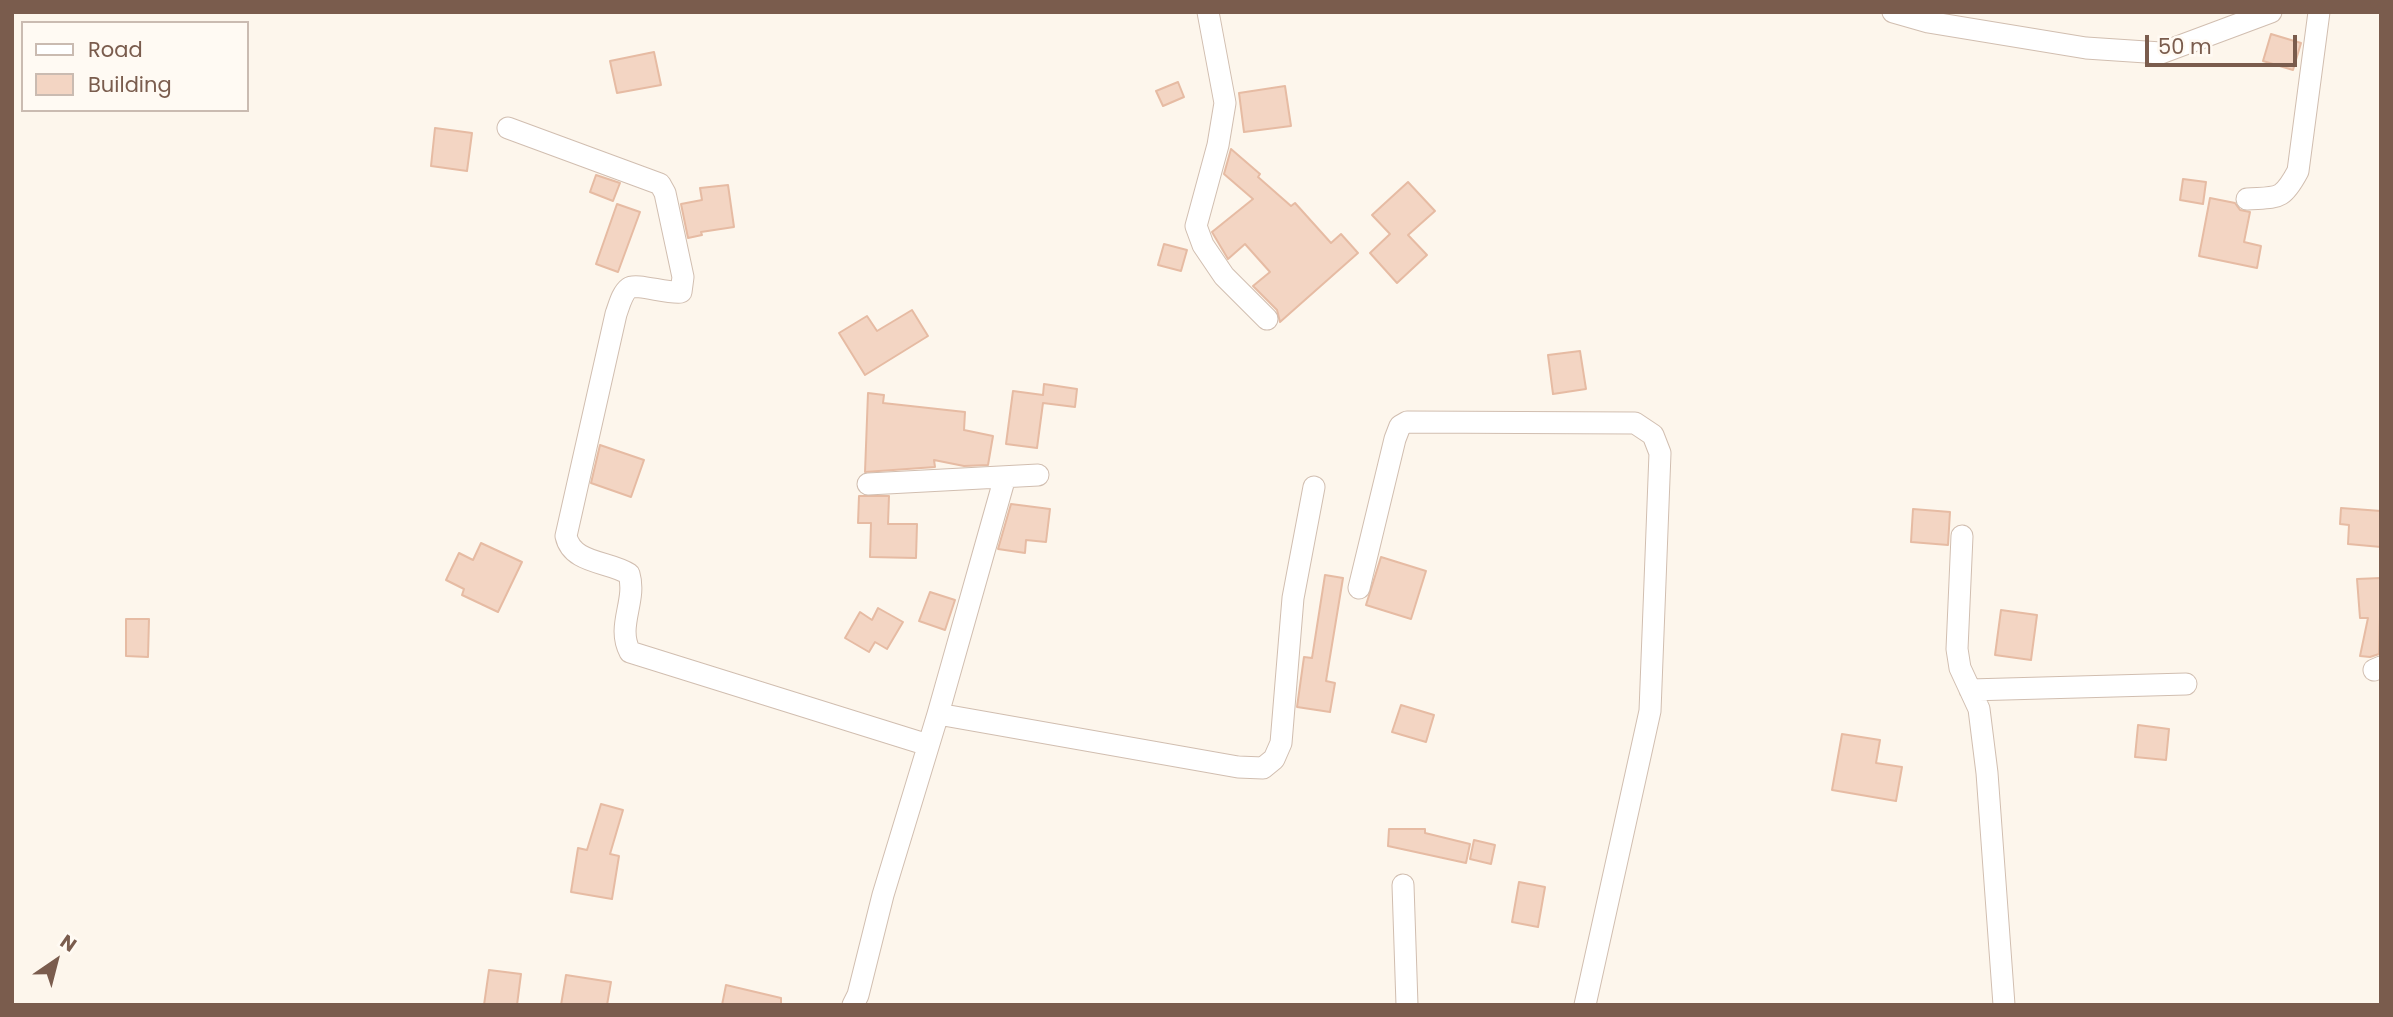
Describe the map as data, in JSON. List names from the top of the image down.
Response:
{
  "legend": ["Road", "Building"],
  "scale_bar": "50 m",
  "north": "top right"
}
